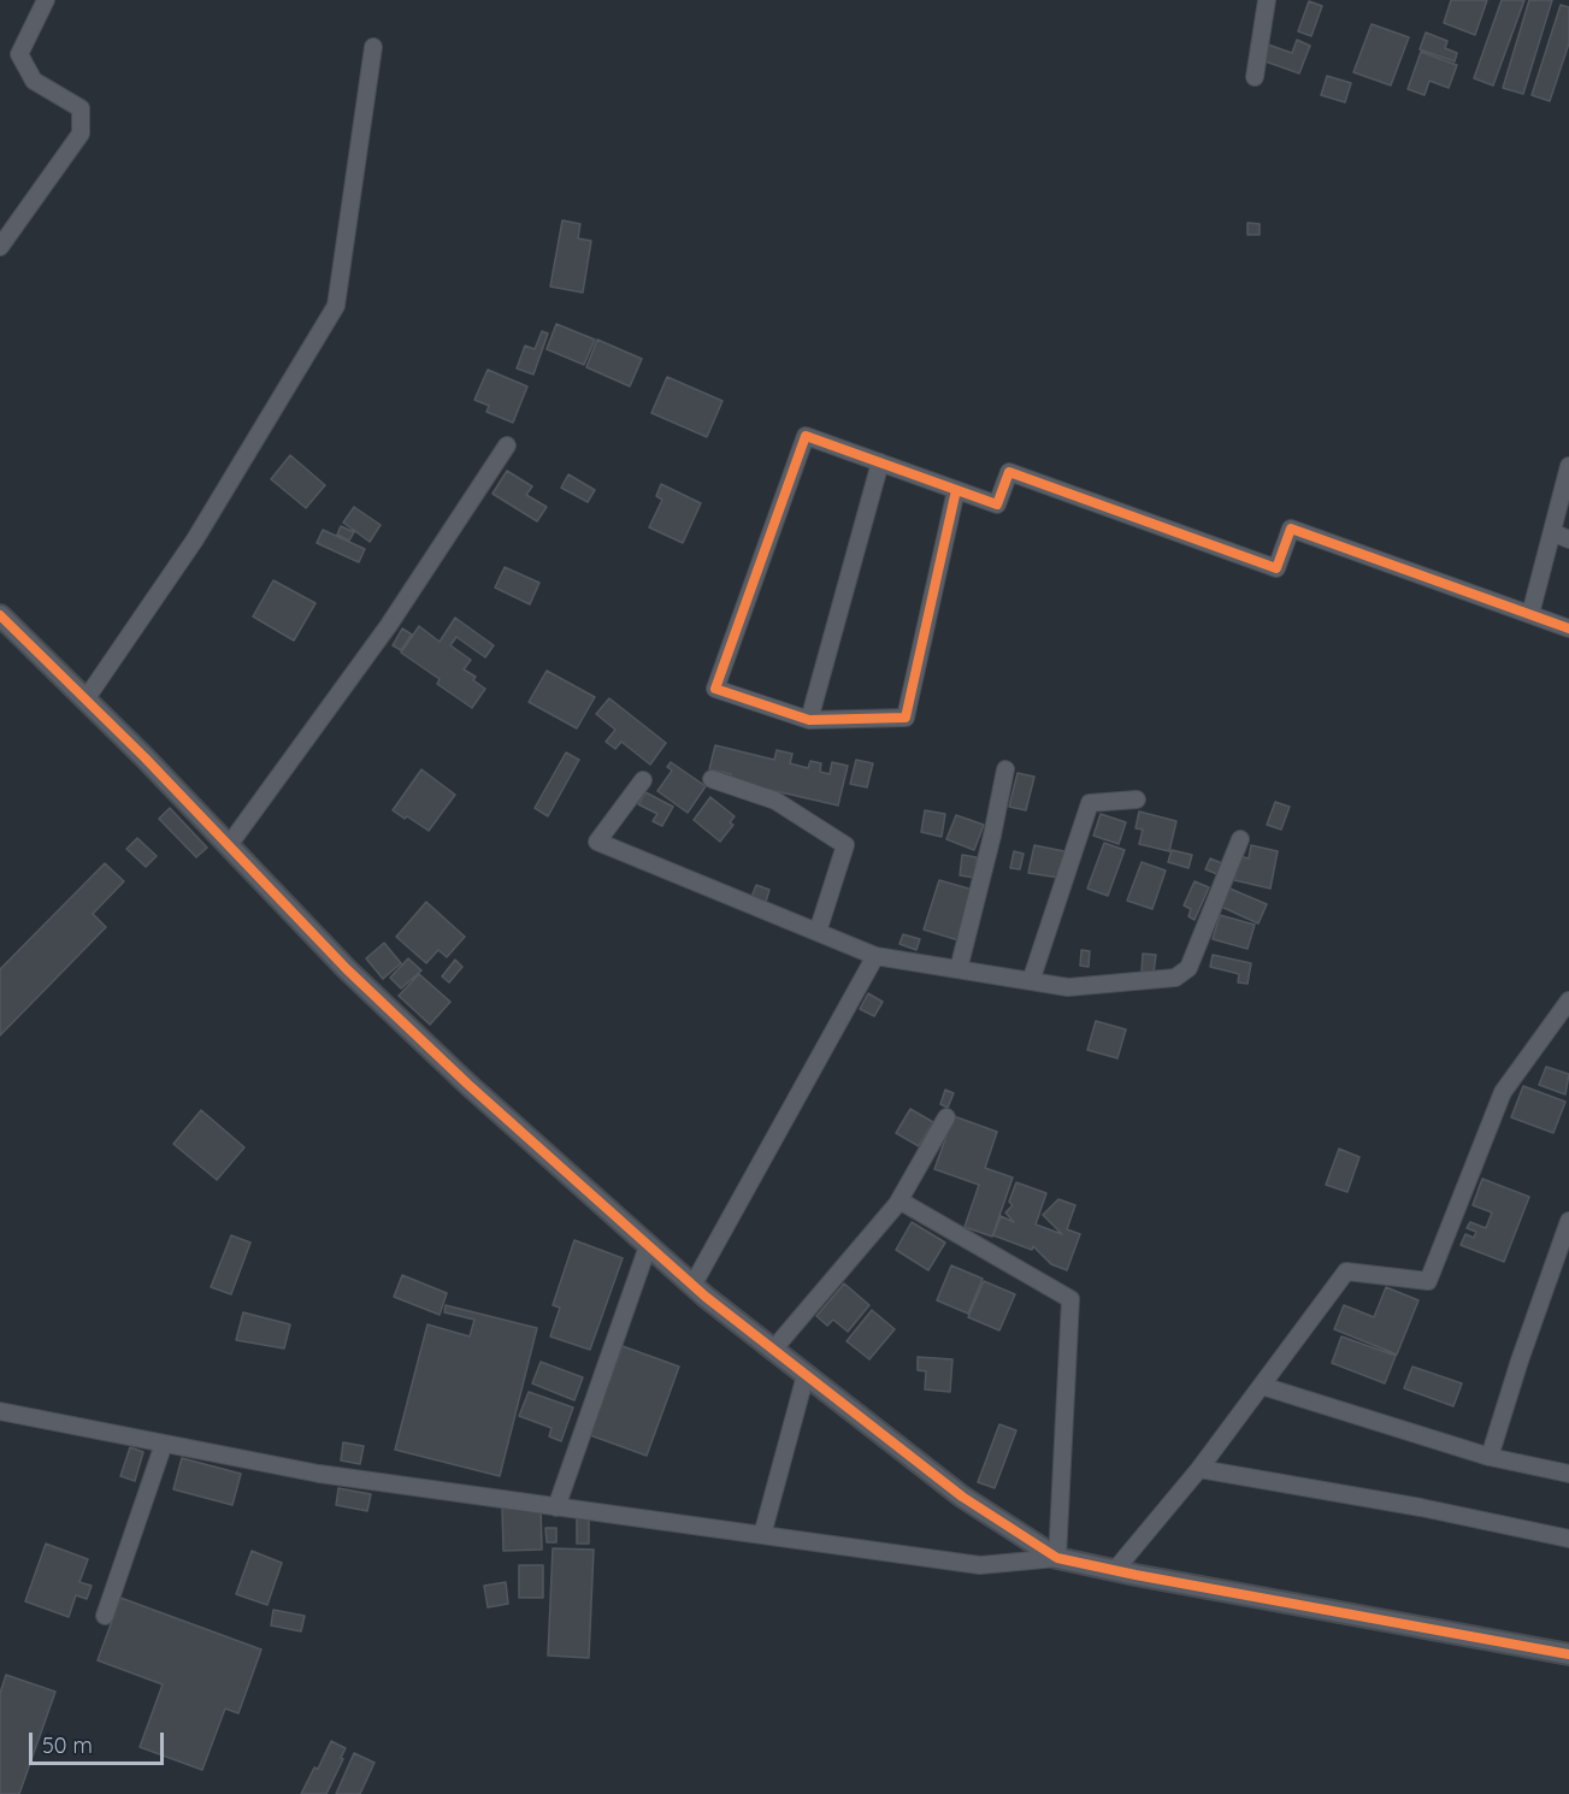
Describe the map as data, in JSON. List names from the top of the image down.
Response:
{
  "scale_bar": "50 m"
}
